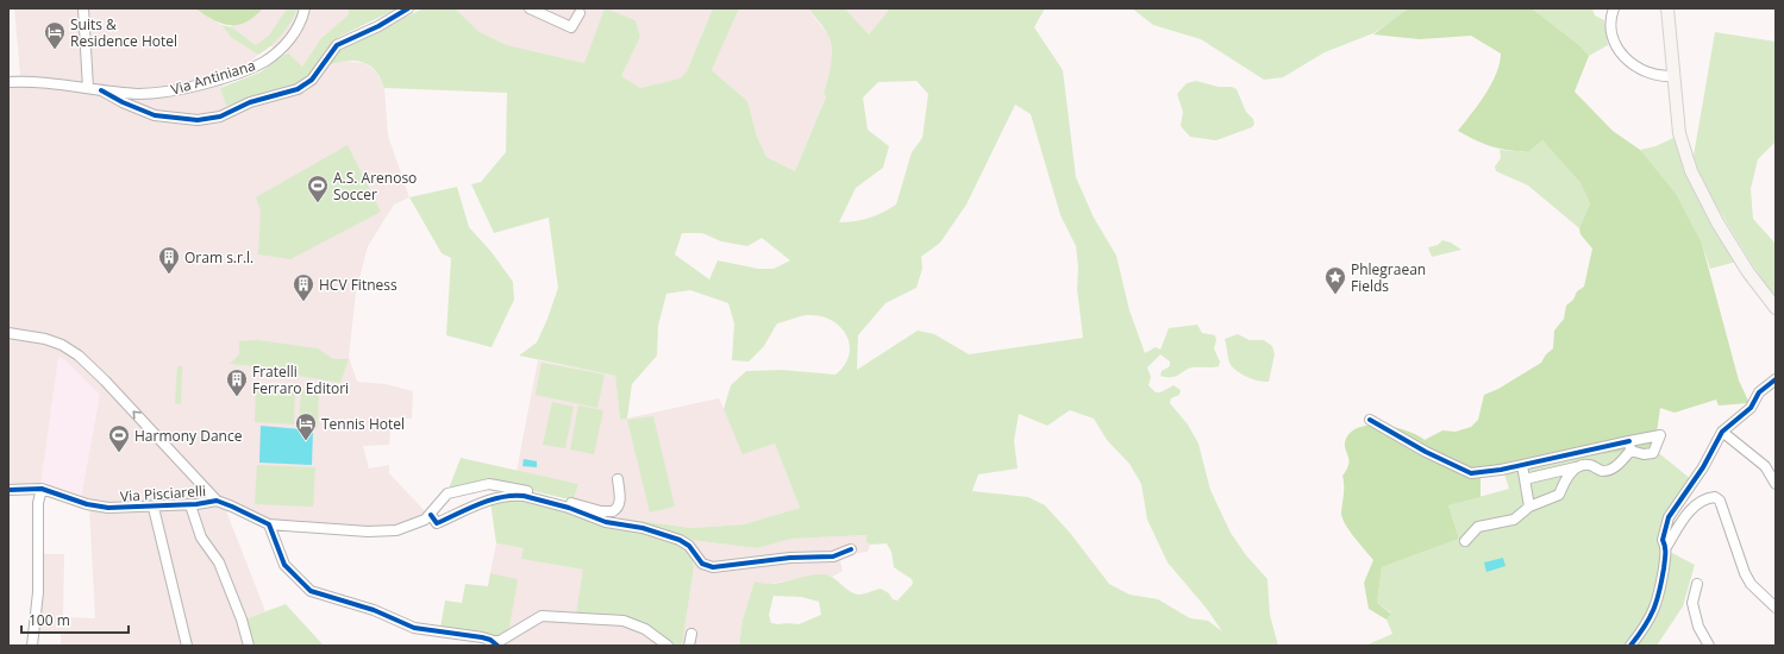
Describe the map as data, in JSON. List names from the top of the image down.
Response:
{
  "streets": {
    "street": ["Via Antiniana", "Via Pisciarelli"]
  },
  "places": {
    "hotel": ["Suits & Residence Hotel", "Tennis Hotel"],
    "sports": ["A.S. Arenoso Soccer", "Harmony Dance"],
    "building": ["Oram s.r.l.", "HCV Fitness", "Fratelli Ferraro Editori"],
    "place": ["Phlegraean Fields"]
  },
  "scale_bar": "100 m"
}
